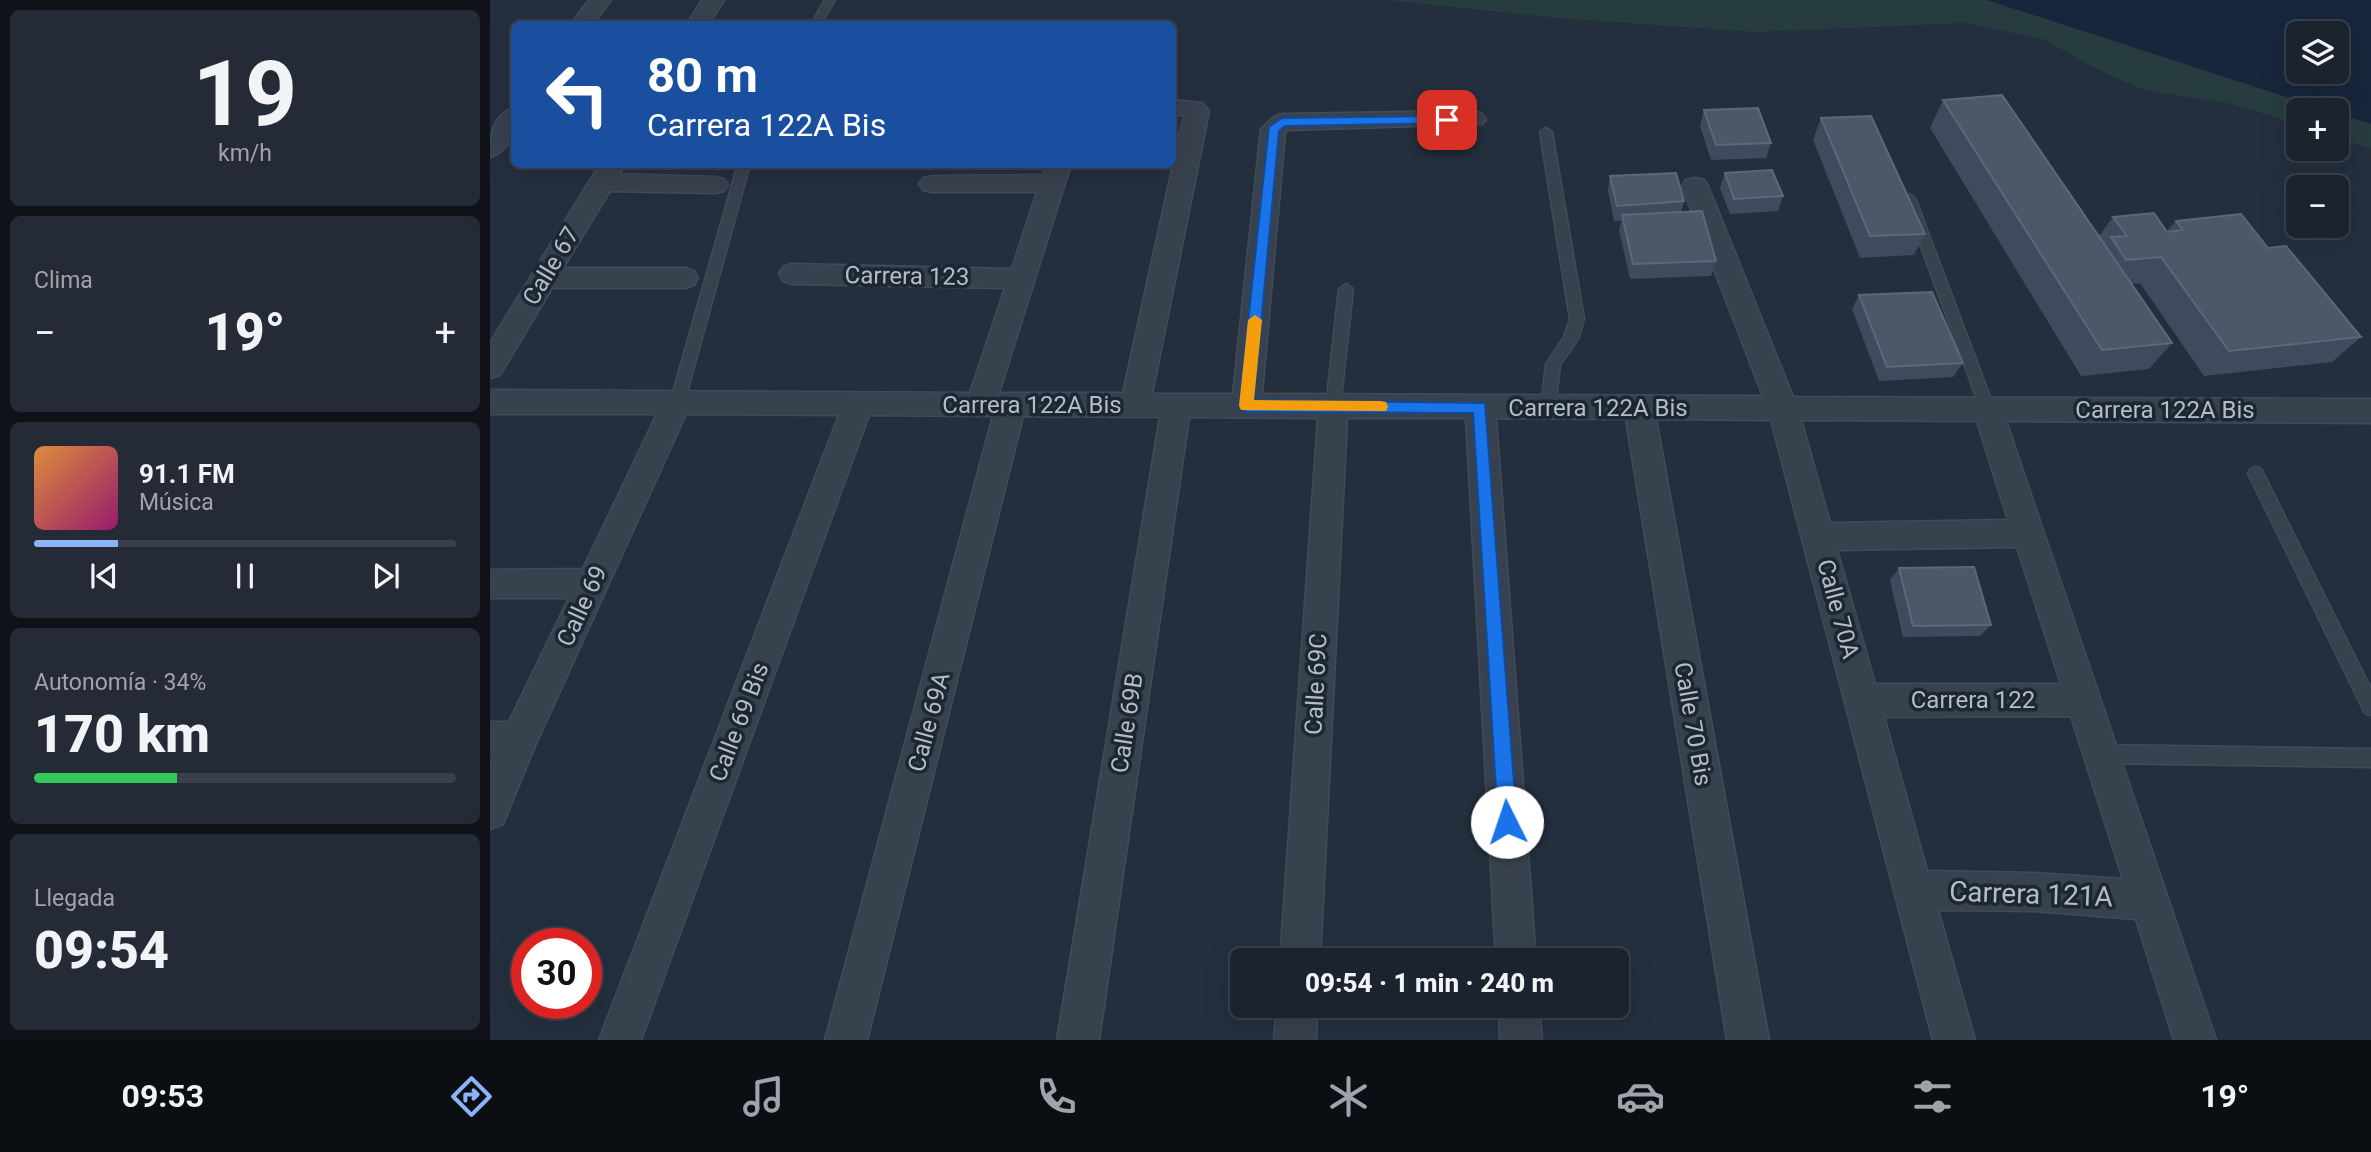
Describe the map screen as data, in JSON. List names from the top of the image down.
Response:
{
  "streets": {
    "street": [
      "Calle 67",
      "Carrera 123",
      "Carrera 122A Bis",
      "Calle 69",
      "Calle 70A",
      "Calle 69C",
      "Carrera 122",
      "Calle 69 Bis",
      "Calle 69A",
      "Calle 69B",
      "Calle 70 Bis",
      "Carrera 121A"
    ]
  },
  "crossings": [
    ["Carrera 123", "Calle 69A"],
    ["Carrera 122A Bis", "Calle 69"],
    ["Carrera 122A Bis", "Calle 70A"],
    ["Carrera 122A Bis", "Calle 69C"],
    ["Carrera 122A Bis", "Calle 69 Bis"],
    ["Carrera 122A Bis", "Calle 69A"],
    ["Carrera 122A Bis", "Calle 69B"],
    ["Carrera 122A Bis", "Calle 70 Bis"],
    ["Calle 70A", "Carrera 122"],
    ["Calle 70A", "Carrera 121A"]
  ],
  "page": {
    "tile": [
      ["19", "km/h"],
      "Clima",
      ["Autonomía · 34%", "170 km"],
      ["Llegada", "09:54"]
    ],
    "map_buttons": ["+", "−"],
    "turn": ["80 m", "Carrera 122A Bis"],
    "heat": ["−", "19°", "+"],
    "song": ["91.1 FM", "Música"],
    "limit": "30",
    "trip": "09:54 · 1 min · 240 m",
    "tabs": ["09:53", "19°"]
  }
}
